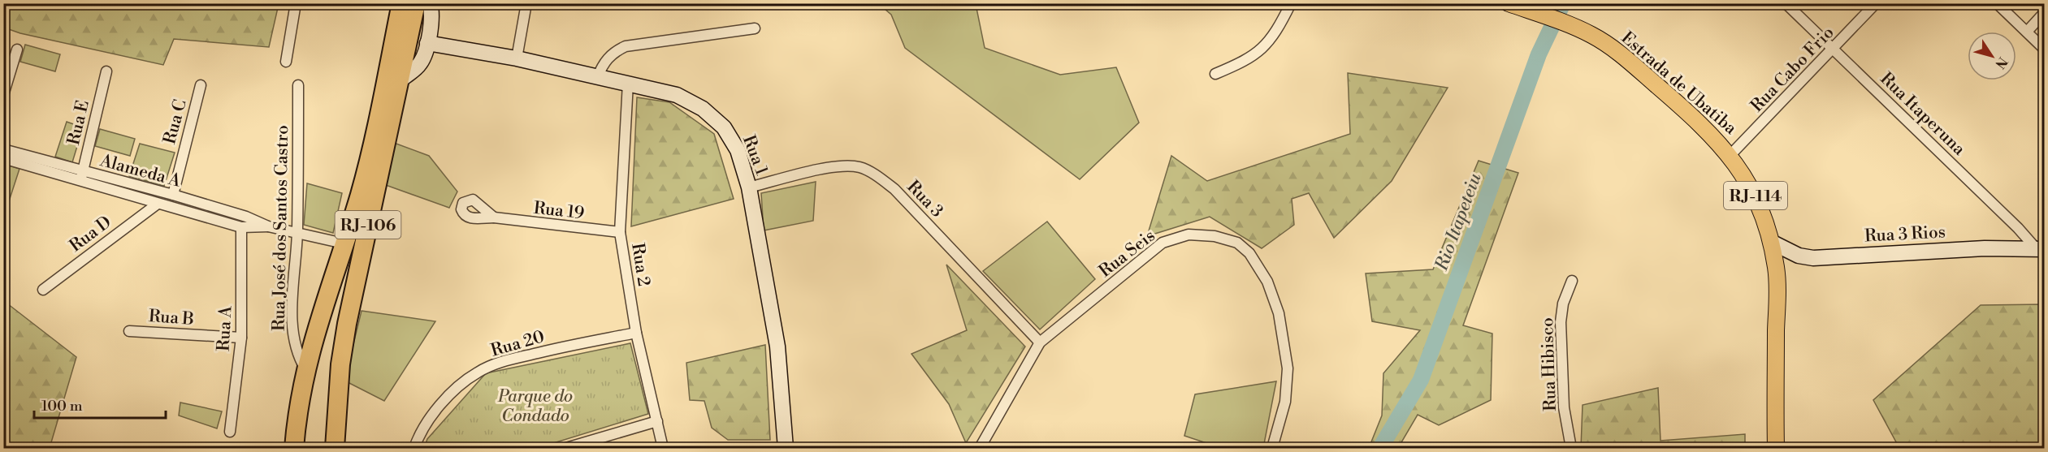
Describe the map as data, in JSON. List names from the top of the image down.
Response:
{
  "streets": {
    "highway": ["RJ-106"],
    "main road": ["Estrada de Ubatiba", "RJ-114"],
    "street": [
      "Rua Cabo Frio",
      "Rua Itaperuna",
      "Rua C",
      "Rua E",
      "Rua 1",
      "Alameda A",
      "Rua 3",
      "Rua 19",
      "Rua José dos Santos Castro",
      "Rua D",
      "Rua 3 Rios",
      "Rua Seis",
      "Rua 2",
      "Rua B",
      "Rua A",
      "Rua 20",
      "Rua Hibisco"
    ]
  },
  "crossings": [
    ["Rua Cabo Frio", "Estrada de Ubatiba"],
    ["Rua Cabo Frio", "Rua Itaperuna"],
    ["Estrada de Ubatiba", "Rua 3 Rios"],
    ["Rua Itaperuna", "Rua 3 Rios"],
    ["Rua C", "Alameda A"],
    ["Rua E", "Alameda A"],
    ["Rua 1", "Rua 3"],
    ["Rua 1", "Rua 2"],
    ["Alameda A", "RJ-106"],
    ["Alameda A", "Rua José dos Santos Castro"],
    ["Alameda A", "Rua D"],
    ["Alameda A", "Rua A"],
    ["Rua 3", "Rua Seis"],
    ["Rua 19", "Rua 2"],
    ["RJ-106", "Rua José dos Santos Castro"],
    ["Rua 2", "Rua 20"],
    ["Rua B", "Rua A"]
  ],
  "water": ["Rio Itapeteiu"],
  "parks": ["Parque do Condado"],
  "scale_bar": "100 m",
  "north": "bottom right"
}
